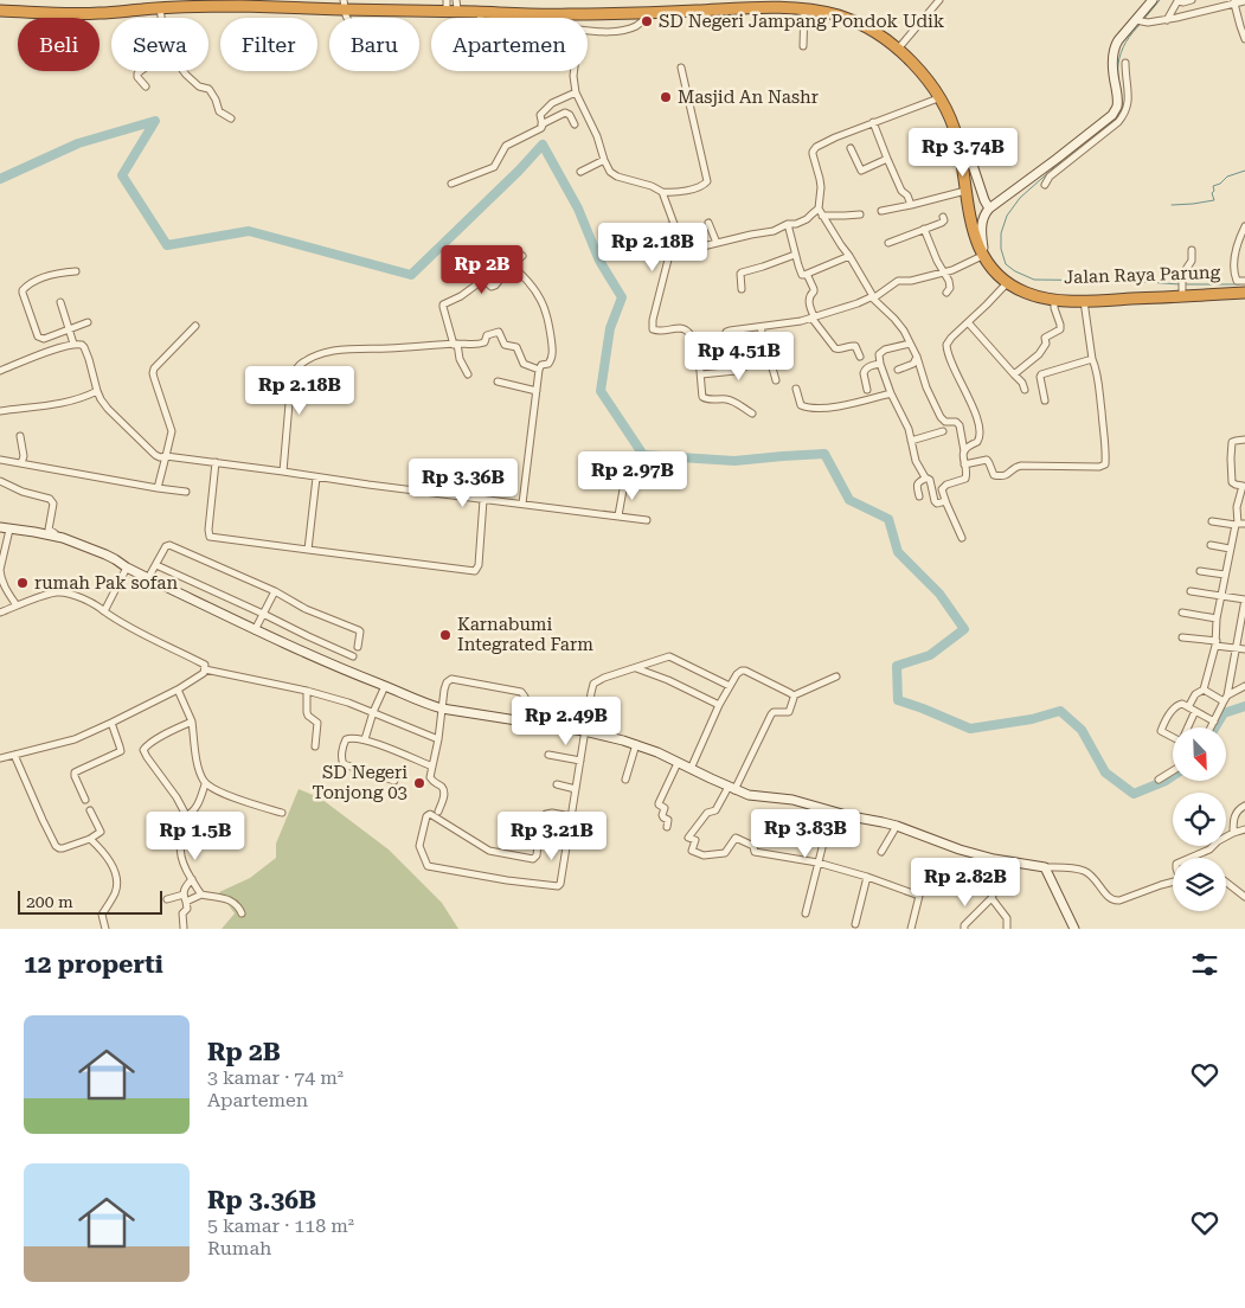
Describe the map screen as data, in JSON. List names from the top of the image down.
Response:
{
  "streets": {
    "highway": ["Jalan Raya Parung"]
  },
  "places": [
    "SD Negeri Jampang Pondok Udik",
    "Masjid An Nashr",
    "rumah Pak sofan",
    "Karnabumi Integrated Farm",
    "SD Negeri Tonjong 03"
  ],
  "scale_bar": "200 m",
  "north": "bottom right",
  "page": {
    "chip": [
      "Beli",
      "Sewa",
      "Filter",
      "Baru",
      "Apartemen"
    ],
    "price": [
      "Rp 3.74B",
      "Rp 2.18B",
      "Rp 2B",
      "Rp 4.51B",
      "Rp 2.18B",
      "Rp 2.97B",
      "Rp 3.36B",
      "Rp 2.49B",
      "Rp 3.83B",
      "Rp 1.5B",
      "Rp 3.21B",
      "Rp 2.82B"
    ],
    "scale": "200 m",
    "heading": "12 properti",
    "list": [
      {
        "name": "Rp 2B",
        "note": "3 kamar · 74 m² · Apartemen"
      },
      {
        "name": "Rp 3.36B",
        "note": "5 kamar · 118 m² · Rumah"
      }
    ]
  }
}
